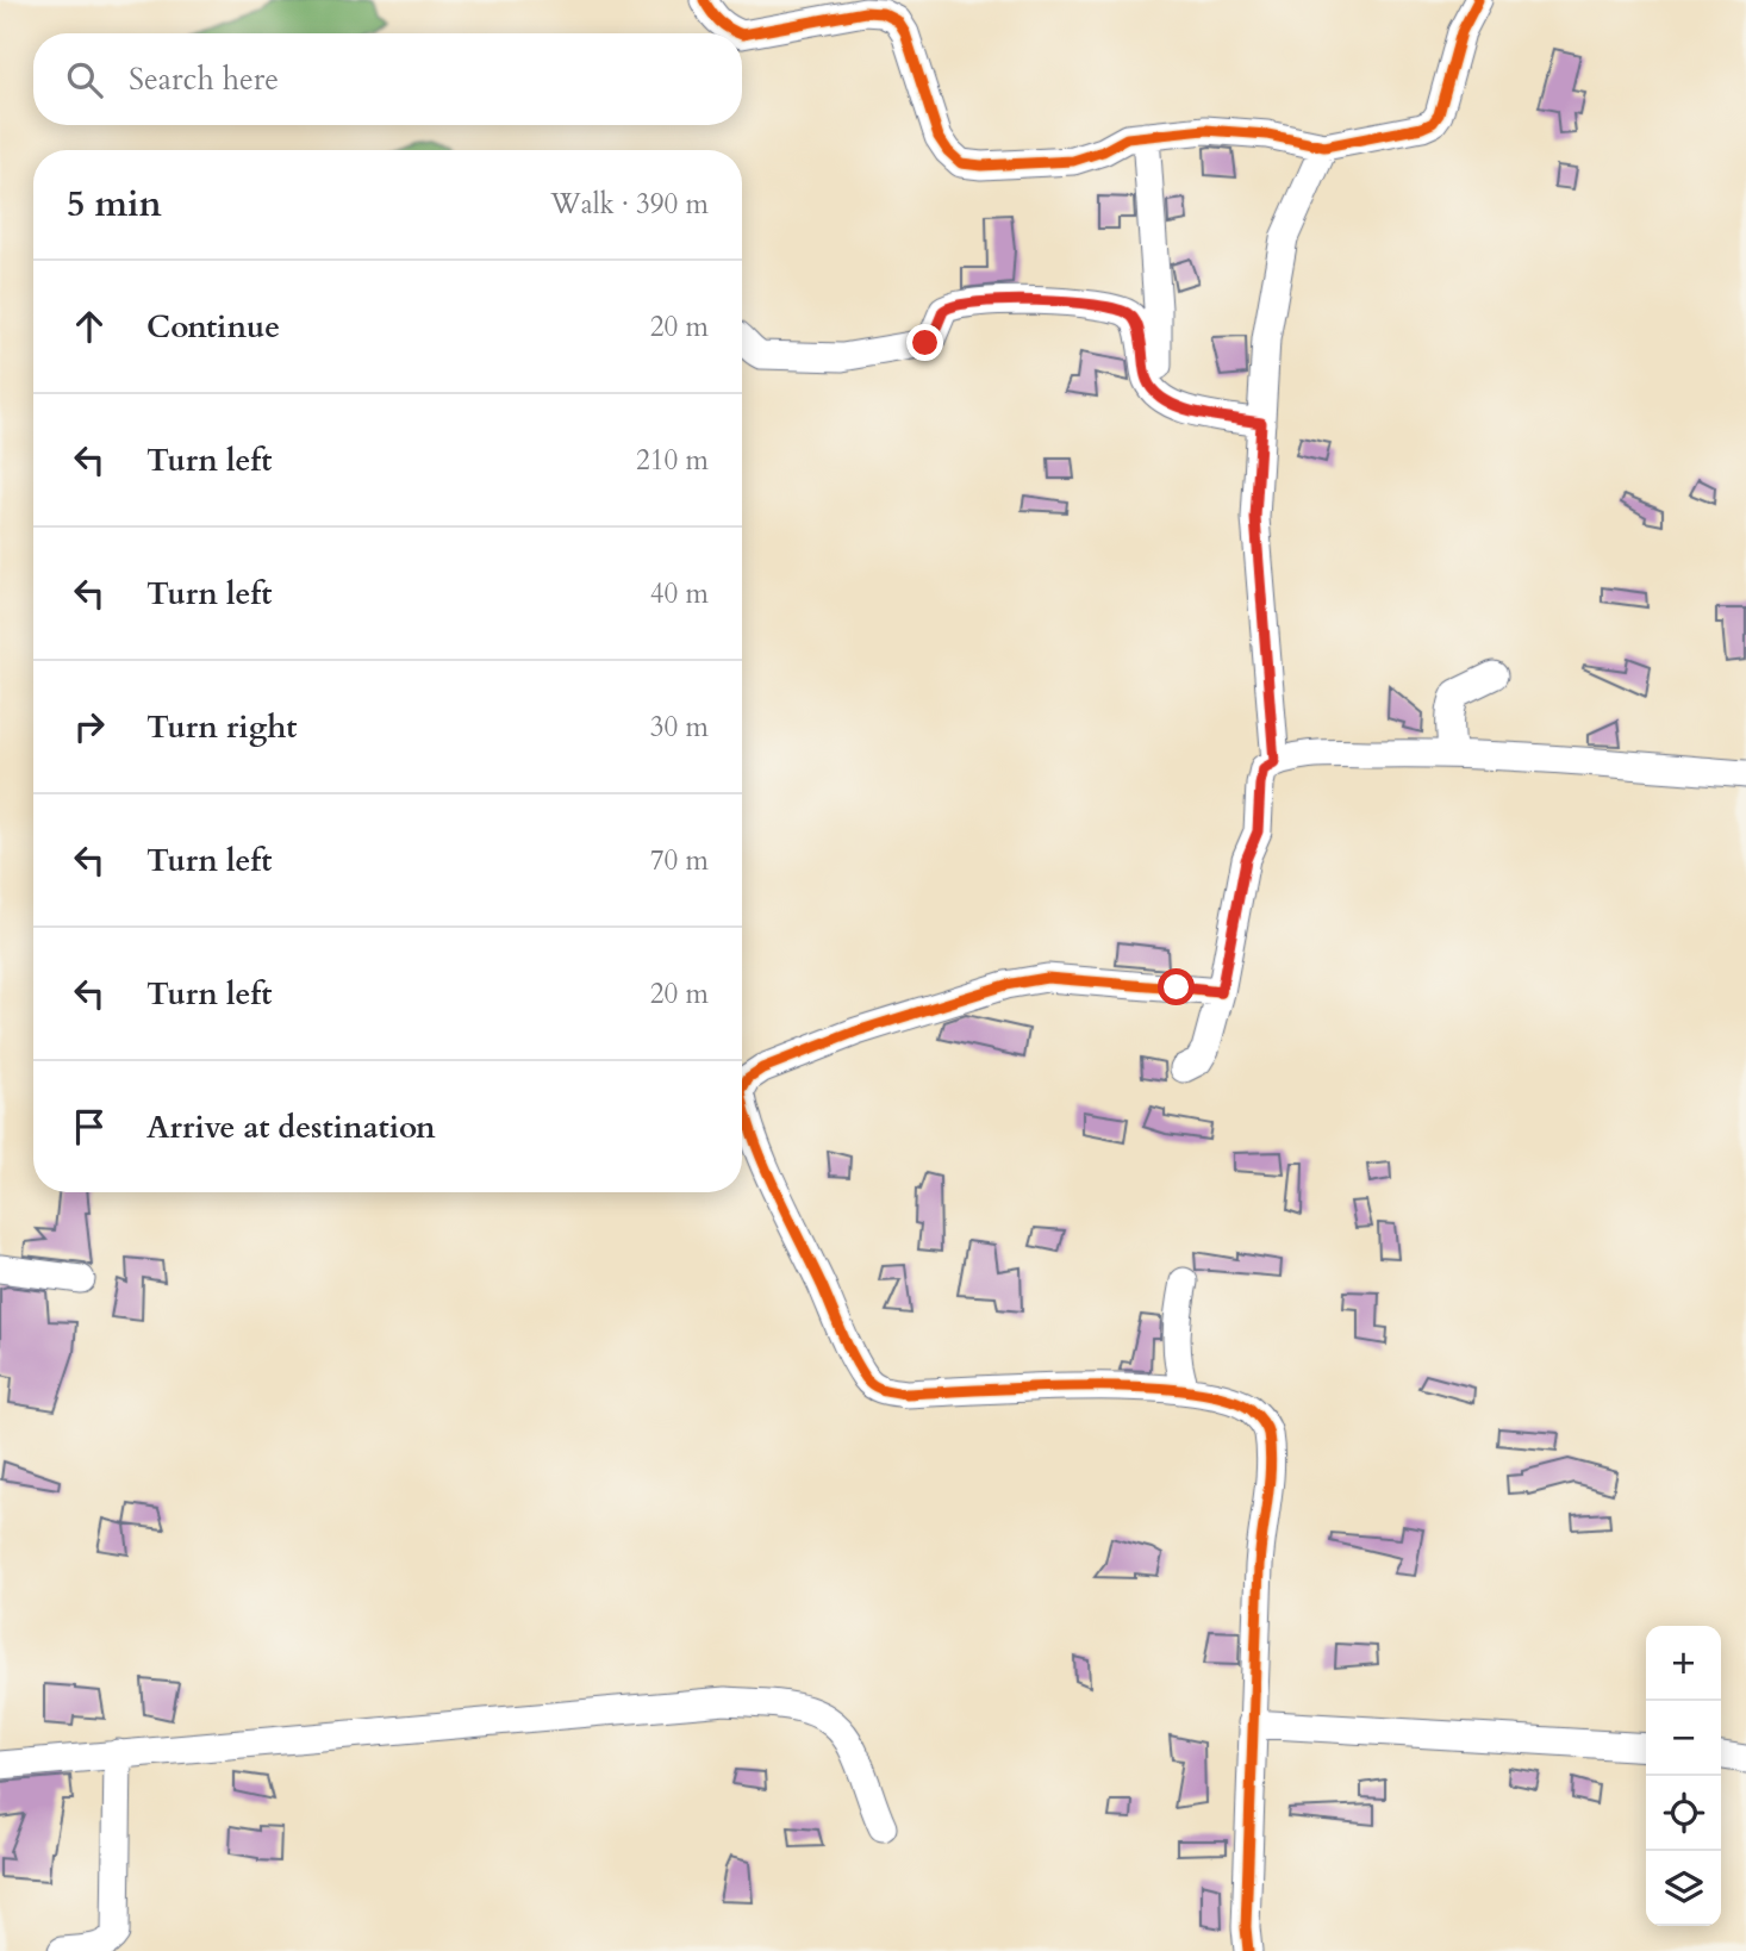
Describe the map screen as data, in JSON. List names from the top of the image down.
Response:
{
  "page": {
    "search": "Search here",
    "heading": ["5 min", "Walk · 390 m"],
    "list": [
      ["Continue", "20 m"],
      ["Turn left", "210 m"],
      ["Turn left", "40 m"],
      ["Turn right", "30 m"],
      ["Turn left", "70 m"],
      ["Turn left", "20 m"],
      "Arrive at destination"
    ],
    "map_buttons": ["+", "−"]
  }
}
